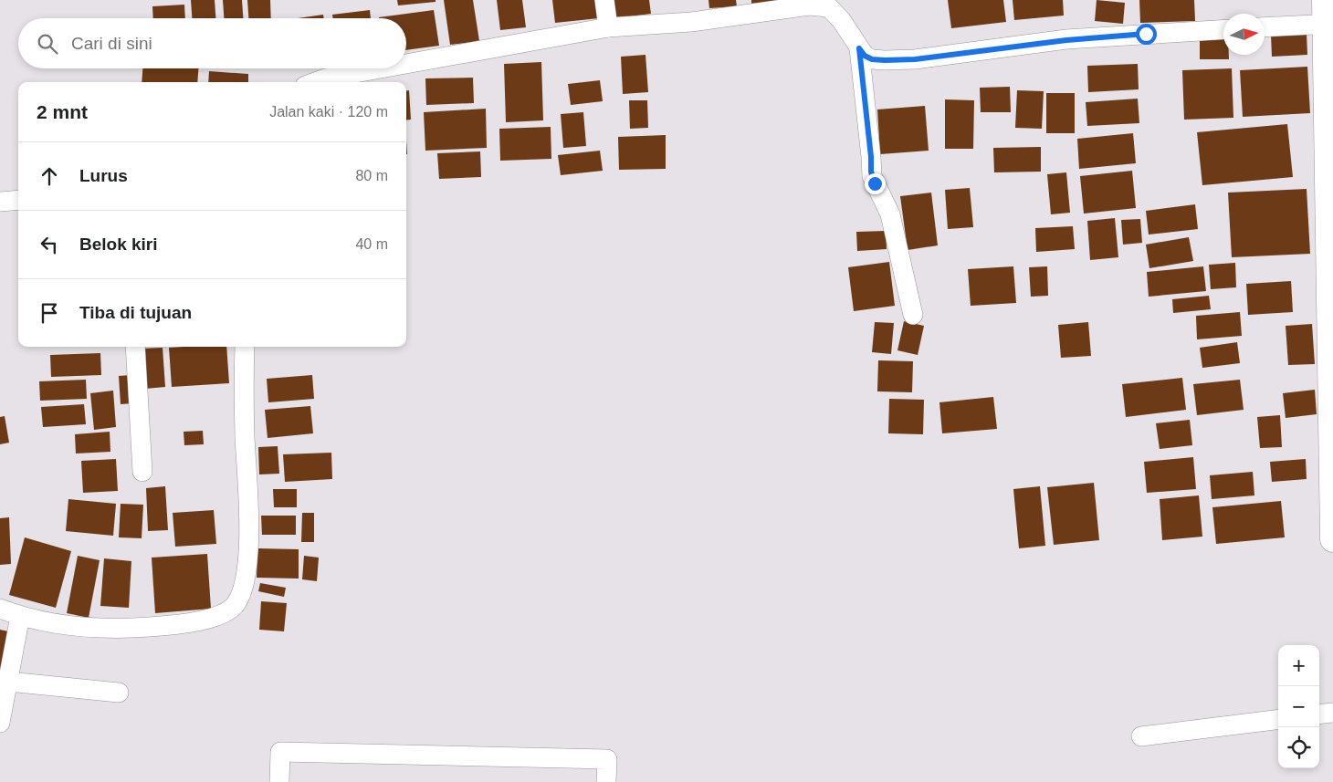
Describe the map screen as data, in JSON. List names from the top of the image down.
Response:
{
  "north": "right",
  "page": {
    "search": "Cari di sini",
    "heading": ["2 mnt", "Jalan kaki · 120 m"],
    "list": [
      ["Lurus", "80 m"],
      ["Belok kiri", "40 m"],
      "Tiba di tujuan"
    ],
    "map_buttons": ["+", "−"]
  }
}
